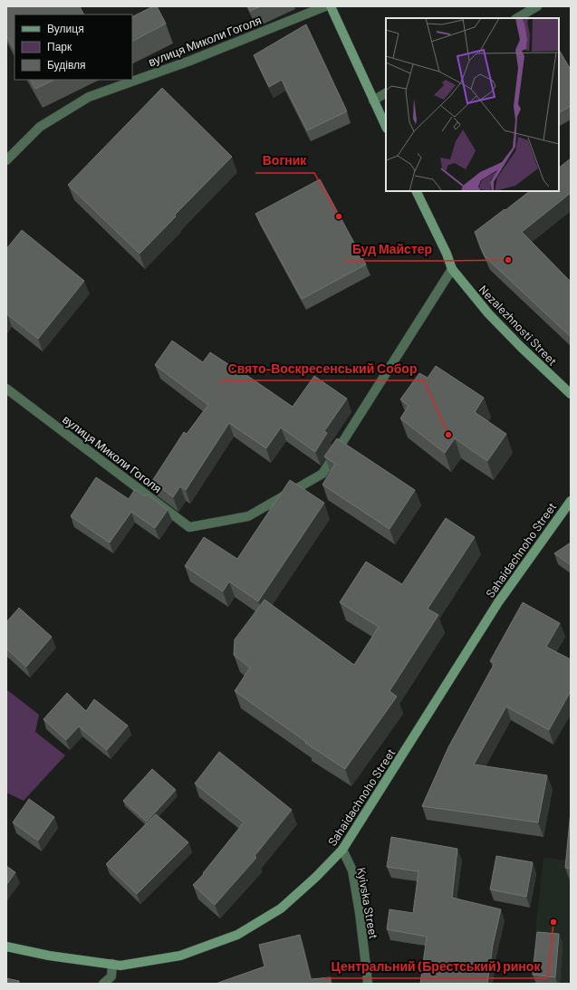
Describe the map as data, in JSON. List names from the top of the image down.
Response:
{
  "streets": {
    "main road": ["Nezalezhnosti Street", "Sahaidachnoho Street"],
    "street": ["вулиця Миколи Гоголя", "Kyivska Street"]
  },
  "crossings": [
    ["вулиця Миколи Гоголя", "Nezalezhnosti Street"],
    ["Sahaidachnoho Street", "Kyivska Street"]
  ],
  "places": [
    "Вогник",
    "Буд Майстер",
    "Свято-Воскресенський Собор",
    "Центральний (Брестський) ринок"
  ],
  "legend": ["Вулиця", "Парк", "Будівля"]
}
